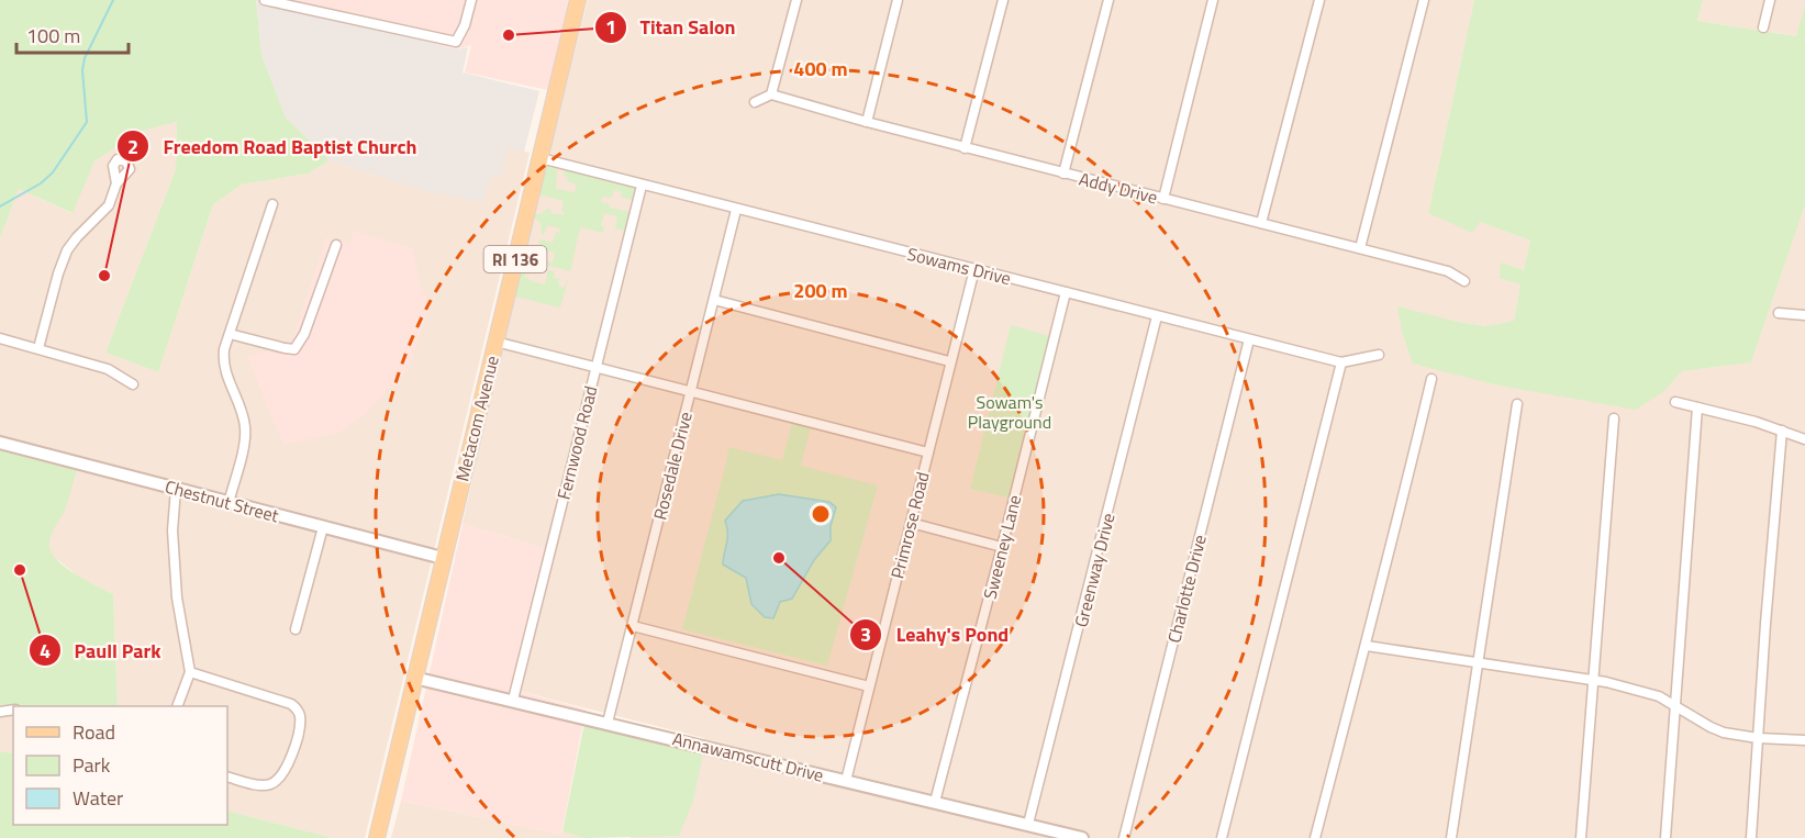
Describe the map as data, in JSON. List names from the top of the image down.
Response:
{
  "streets": {
    "main road": ["RI 136", "Metacom Avenue"],
    "street": [
      "Addy Drive",
      "Sowams Drive",
      "Fernwood Road",
      "Rosedale Drive",
      "Chestnut Street",
      "Primrose Road",
      "Sweeney Lane",
      "Greenway Drive",
      "Charlotte Drive",
      "Annawamscutt Drive"
    ]
  },
  "crossings": [
    ["Sowams Drive", "Metacom Avenue"],
    ["Sowams Drive", "Fernwood Road"],
    ["Sowams Drive", "Rosedale Drive"],
    ["Sowams Drive", "Primrose Road"],
    ["Sowams Drive", "Sweeney Lane"],
    ["Sowams Drive", "Greenway Drive"],
    ["Sowams Drive", "Charlotte Drive"],
    ["Metacom Avenue", "Chestnut Street"],
    ["Metacom Avenue", "Annawamscutt Drive"],
    ["Fernwood Road", "Annawamscutt Drive"],
    ["Rosedale Drive", "Annawamscutt Drive"],
    ["Primrose Road", "Annawamscutt Drive"],
    ["Sweeney Lane", "Annawamscutt Drive"],
    ["Greenway Drive", "Annawamscutt Drive"]
  ],
  "parks": ["Sowam's Playground"],
  "places": [
    "Titan Salon",
    "Freedom Road Baptist Church",
    "Leahy's Pond",
    "Paull Park"
  ],
  "legend": ["Road", "Park", "Water"],
  "scale_bar": "100 m",
  "rings": ["400 m", "200 m"]
}
